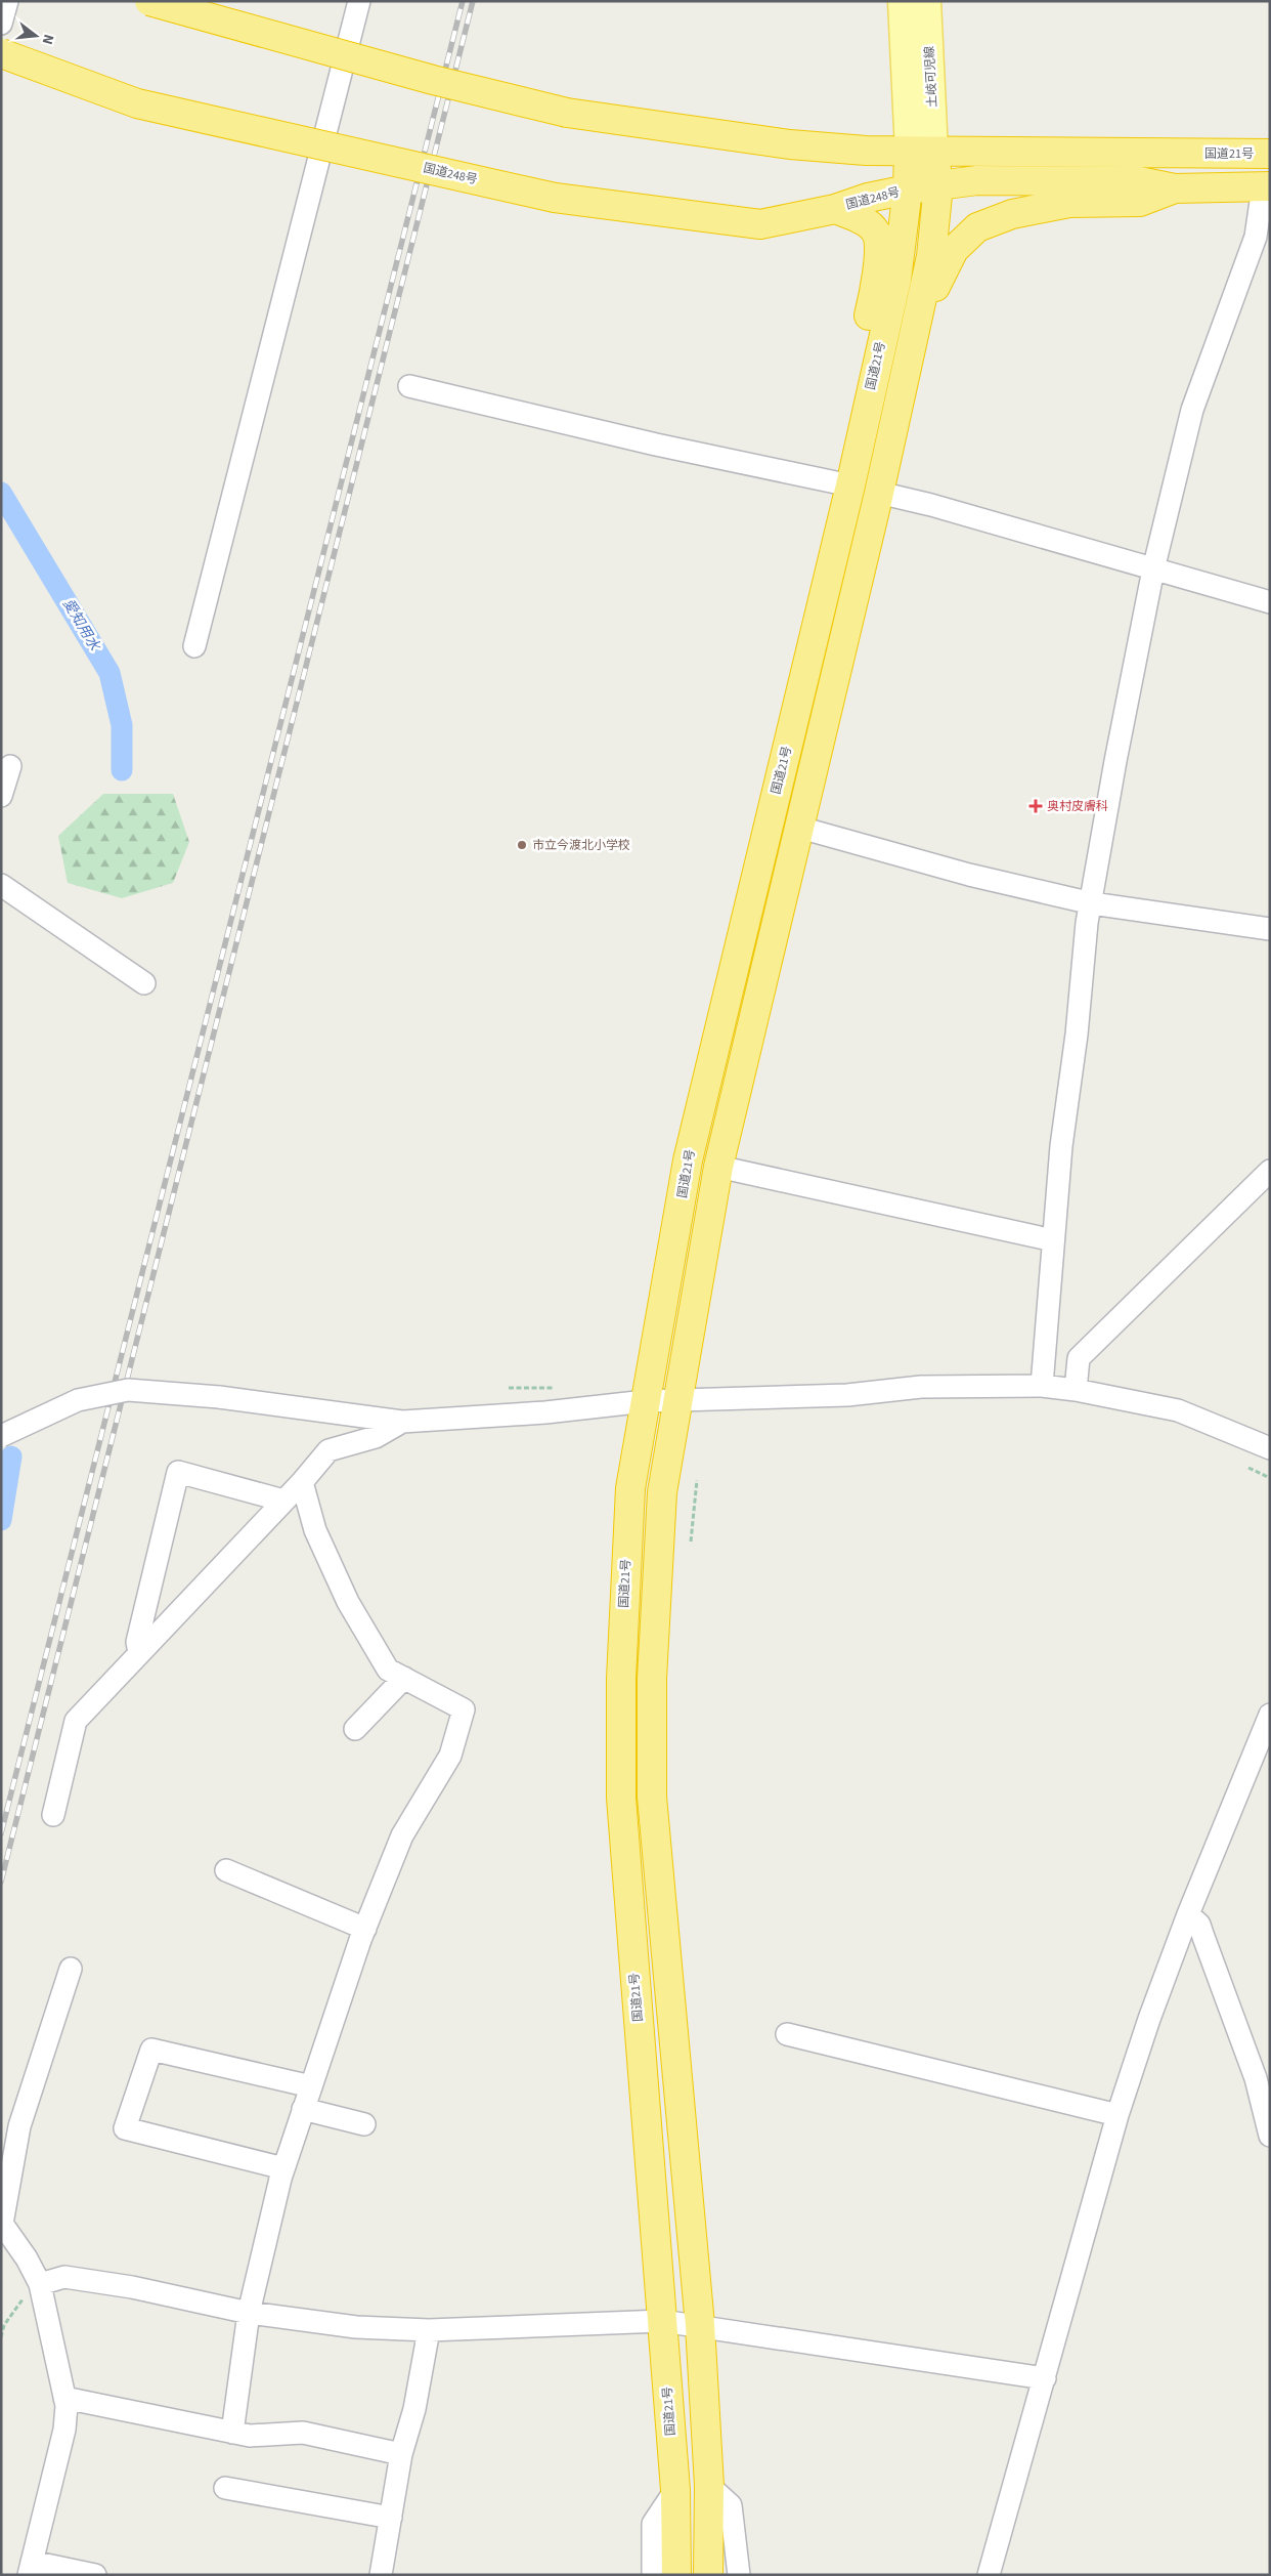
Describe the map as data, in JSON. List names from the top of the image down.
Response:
{
  "streets": {
    "highway": ["国道21号", "国道248号"],
    "main road": ["土岐可児線"]
  },
  "crossings": [
    ["土岐可児線", "国道21号"],
    ["国道21号", "国道248号"]
  ],
  "water": ["愛知用水"],
  "places": {
    "health": ["奥村皮膚科"],
    "other": ["市立今渡北小学校"]
  },
  "north": "right"
}
